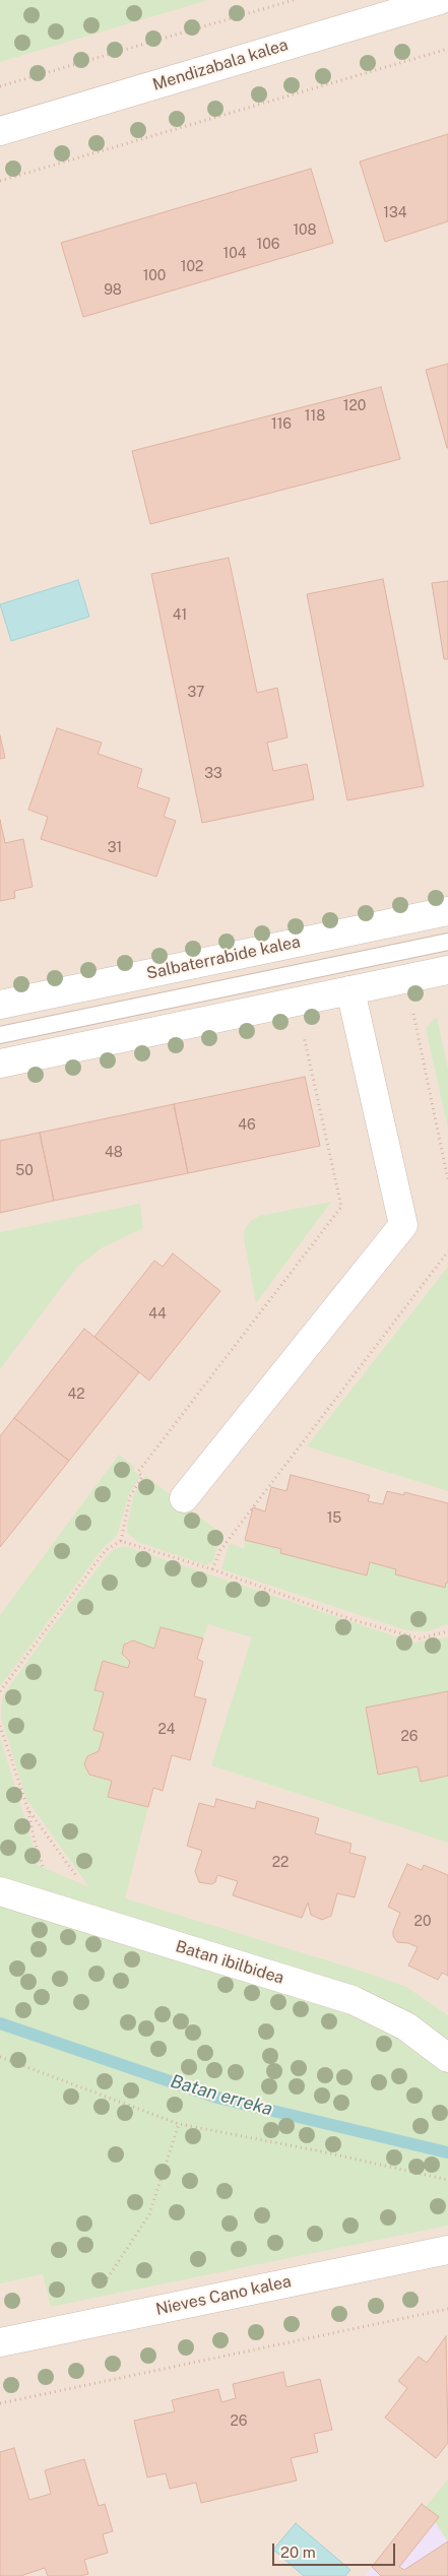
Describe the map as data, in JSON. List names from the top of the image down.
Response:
{
  "streets": {
    "street": [
      "Mendizabala kalea",
      "Salbaterrabide kalea",
      "Batan ibilbidea",
      "Nieves Cano kalea"
    ]
  },
  "water": ["Batan erreka"],
  "house_numbers": [
    "134",
    "108",
    "106",
    "104",
    "102",
    "100",
    "98",
    "120",
    "118",
    "116",
    "41",
    "37",
    "33",
    "31",
    "46",
    "48",
    "50",
    "44",
    "42",
    "15",
    "24",
    "26",
    "22",
    "20",
    "26"
  ],
  "scale_bar": "20 m"
}
